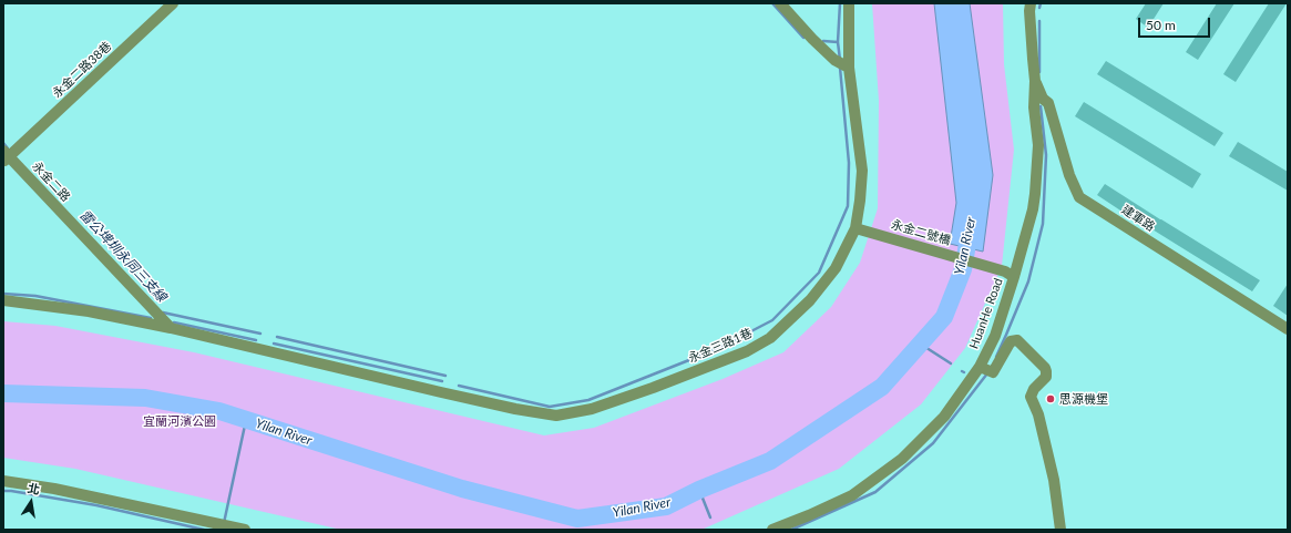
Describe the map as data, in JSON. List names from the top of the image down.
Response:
{
  "streets": {
    "street": [
      "永金二路38巷",
      "永金二路",
      "建軍路",
      "永金二號橋",
      "HuanHe Road",
      "永金三路1巷"
    ]
  },
  "crossings": [
    ["永金二路38巷", "永金二路"],
    ["永金二路", "永金三路1巷"],
    ["建軍路", "HuanHe Road"],
    ["永金二號橋", "HuanHe Road"],
    ["永金二號橋", "永金三路1巷"]
  ],
  "water": ["Yilan River", "雷公埤圳永同三支線"],
  "parks": ["宜蘭河濱公園"],
  "places": ["思源機堡"],
  "scale_bar": "50 m",
  "north": "top"
}
